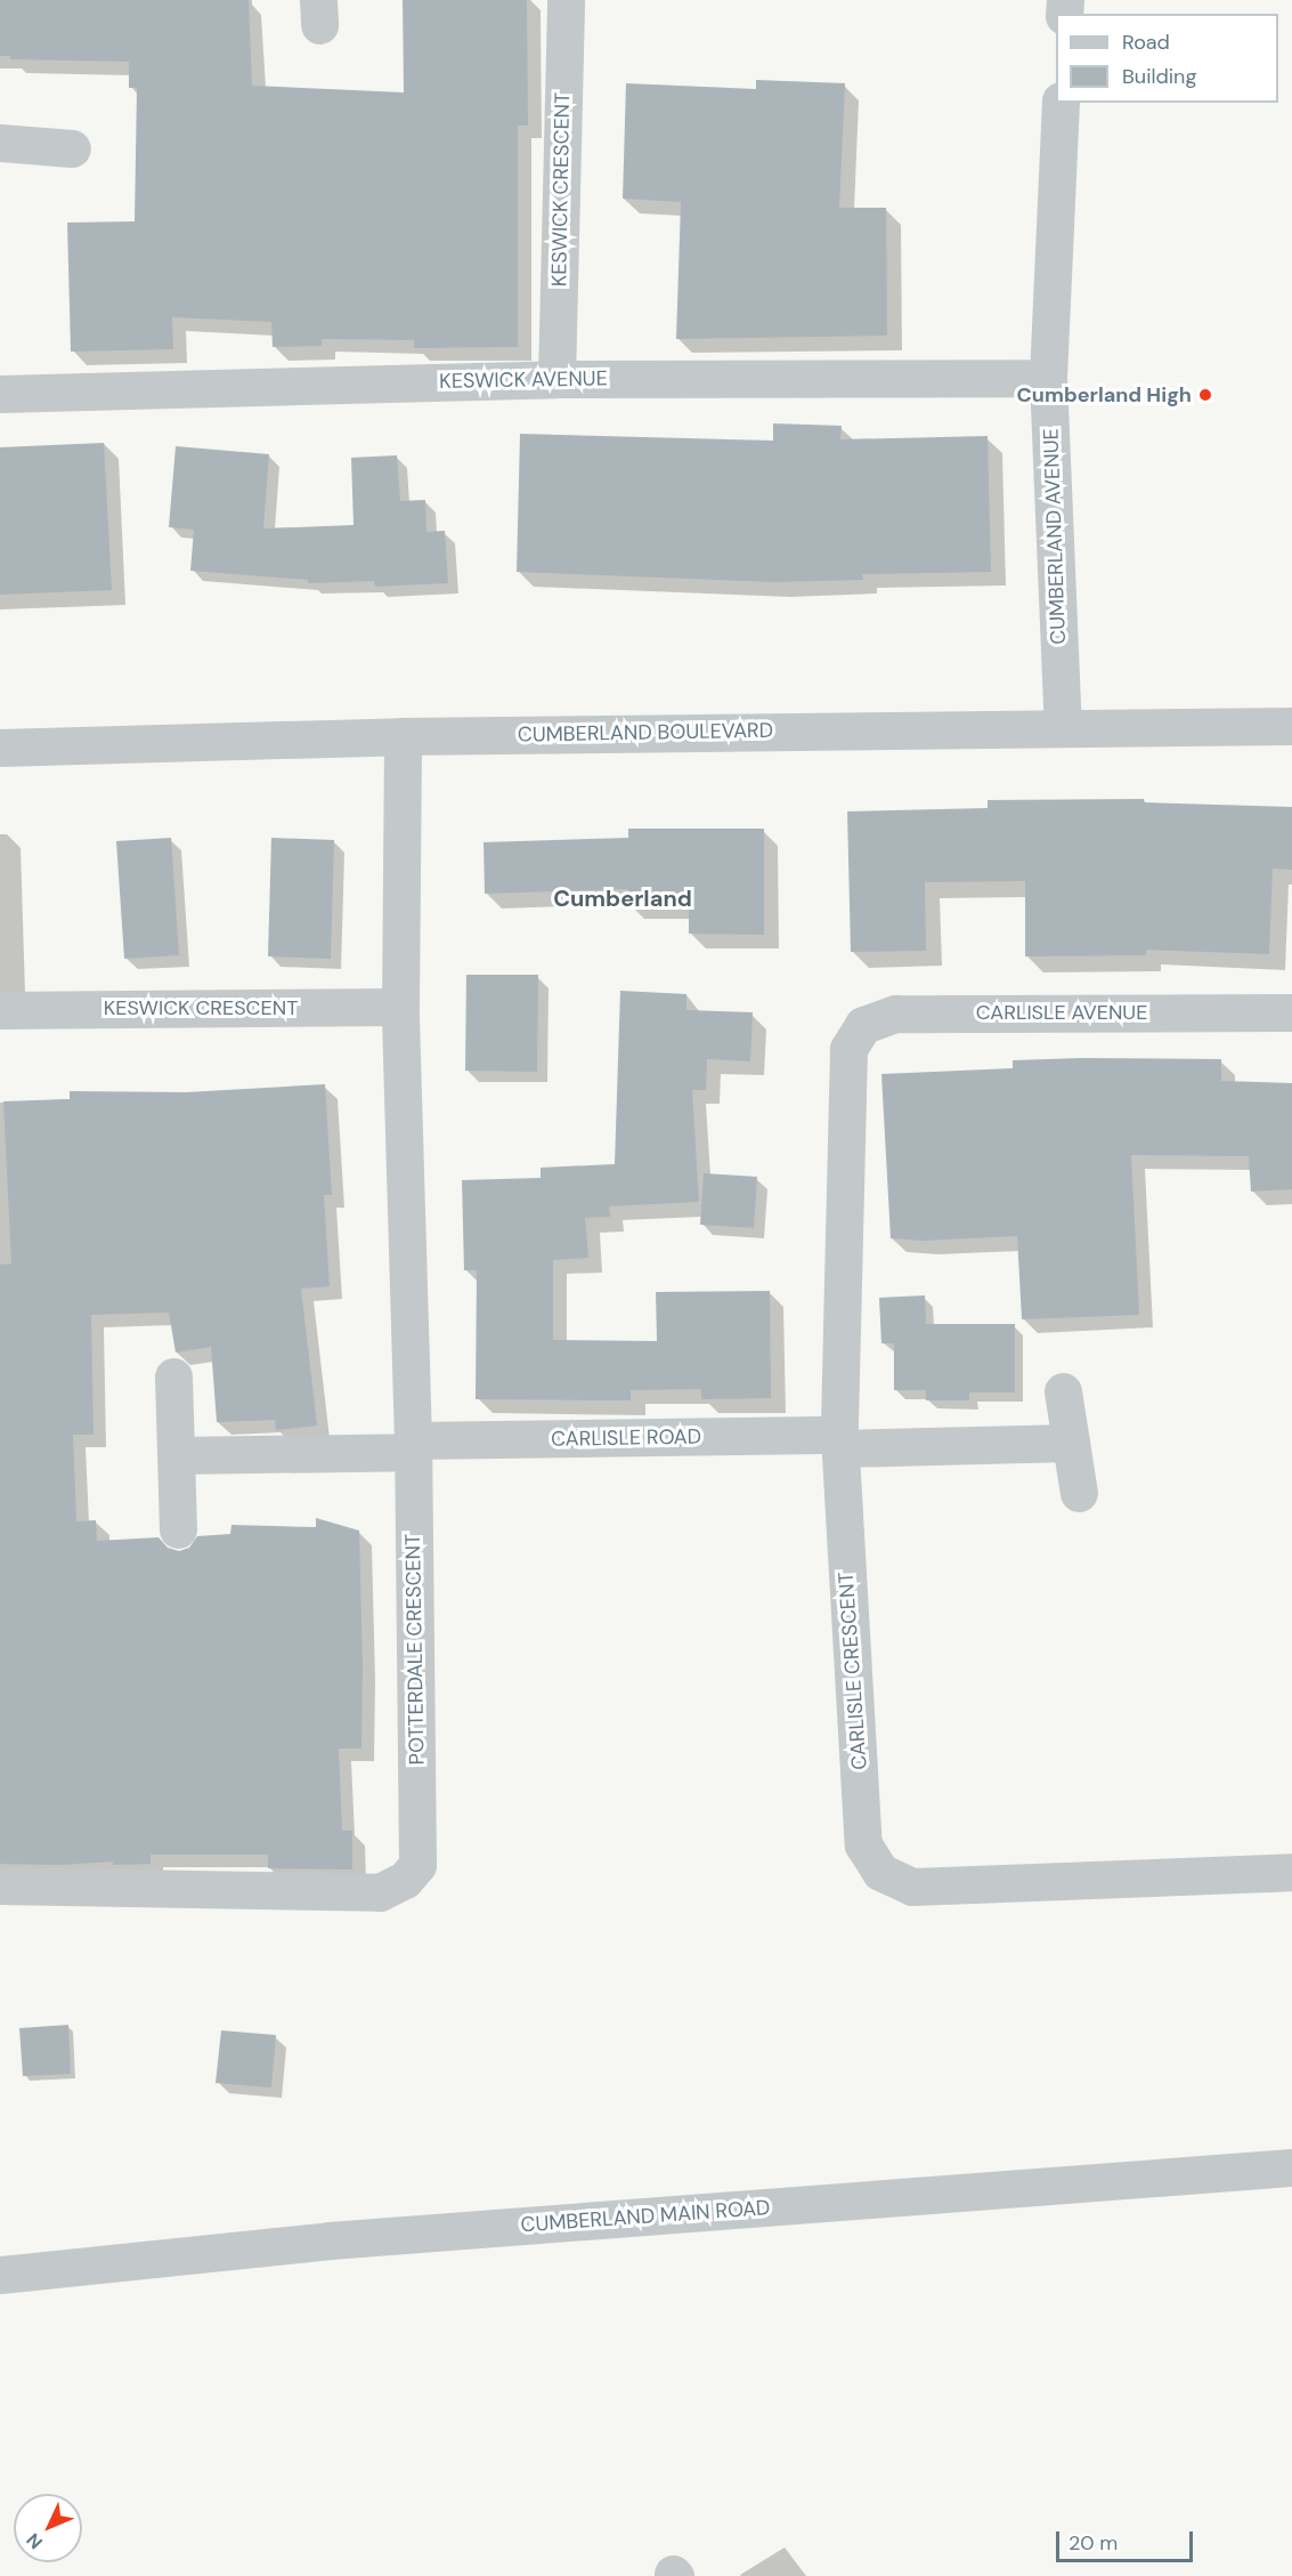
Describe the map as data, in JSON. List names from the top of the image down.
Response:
{
  "streets": {
    "street": [
      "KESWICK CRESCENT",
      "KESWICK AVENUE",
      "CUMBERLAND AVENUE",
      "CUMBERLAND BOULEVARD",
      "CARLISLE AVENUE",
      "CARLISLE ROAD",
      "POTTERDALE CRESCENT",
      "CARLISLE CRESCENT",
      "CUMBERLAND MAIN ROAD"
    ]
  },
  "crossings": [
    ["KESWICK CRESCENT", "KESWICK AVENUE"],
    ["KESWICK CRESCENT", "POTTERDALE CRESCENT"],
    ["KESWICK AVENUE", "CUMBERLAND AVENUE"],
    ["CUMBERLAND AVENUE", "CUMBERLAND BOULEVARD"],
    ["CUMBERLAND BOULEVARD", "POTTERDALE CRESCENT"],
    ["CARLISLE AVENUE", "CARLISLE CRESCENT"],
    ["CARLISLE ROAD", "POTTERDALE CRESCENT"],
    ["CARLISLE ROAD", "CARLISLE CRESCENT"]
  ],
  "districts": ["Cumberland"],
  "places": ["Cumberland High"],
  "legend": ["Road", "Building"],
  "scale_bar": "20 m",
  "north": "bottom left"
}
